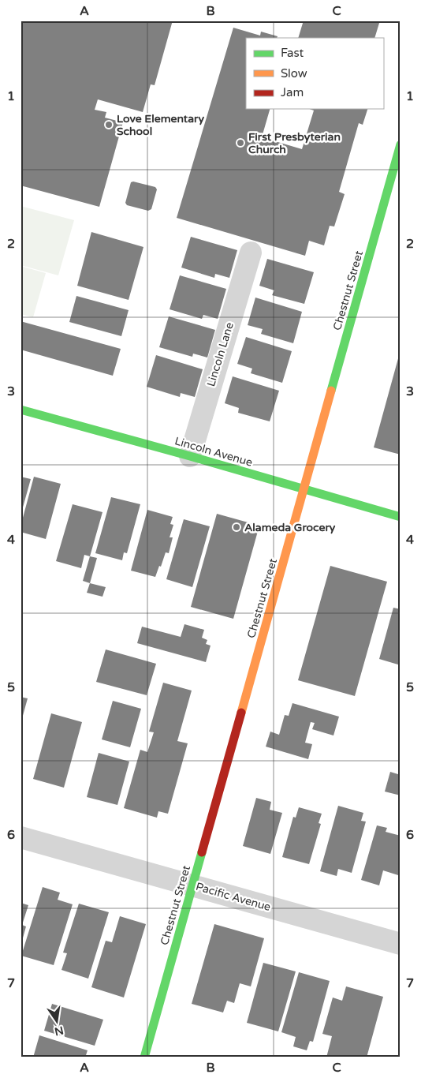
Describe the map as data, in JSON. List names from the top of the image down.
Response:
{
  "streets": {
    "street": [
      "Chestnut Street",
      "Lincoln Lane",
      "Lincoln Avenue",
      "Pacific Avenue"
    ]
  },
  "crossings": [
    ["Chestnut Street", "Lincoln Avenue"],
    ["Chestnut Street", "Pacific Avenue"],
    ["Lincoln Lane", "Lincoln Avenue"]
  ],
  "places": ["Love Elementary School", "First Presbyterian Church", "Alameda Grocery"],
  "legend": ["Fast", "Slow", "Jam"],
  "north": "bottom",
  "grid": {
    "columns": ["A", "B", "C"],
    "rows": [
      "1",
      "2",
      "3",
      "4",
      "5",
      "6",
      "7"
    ]
  }
}
